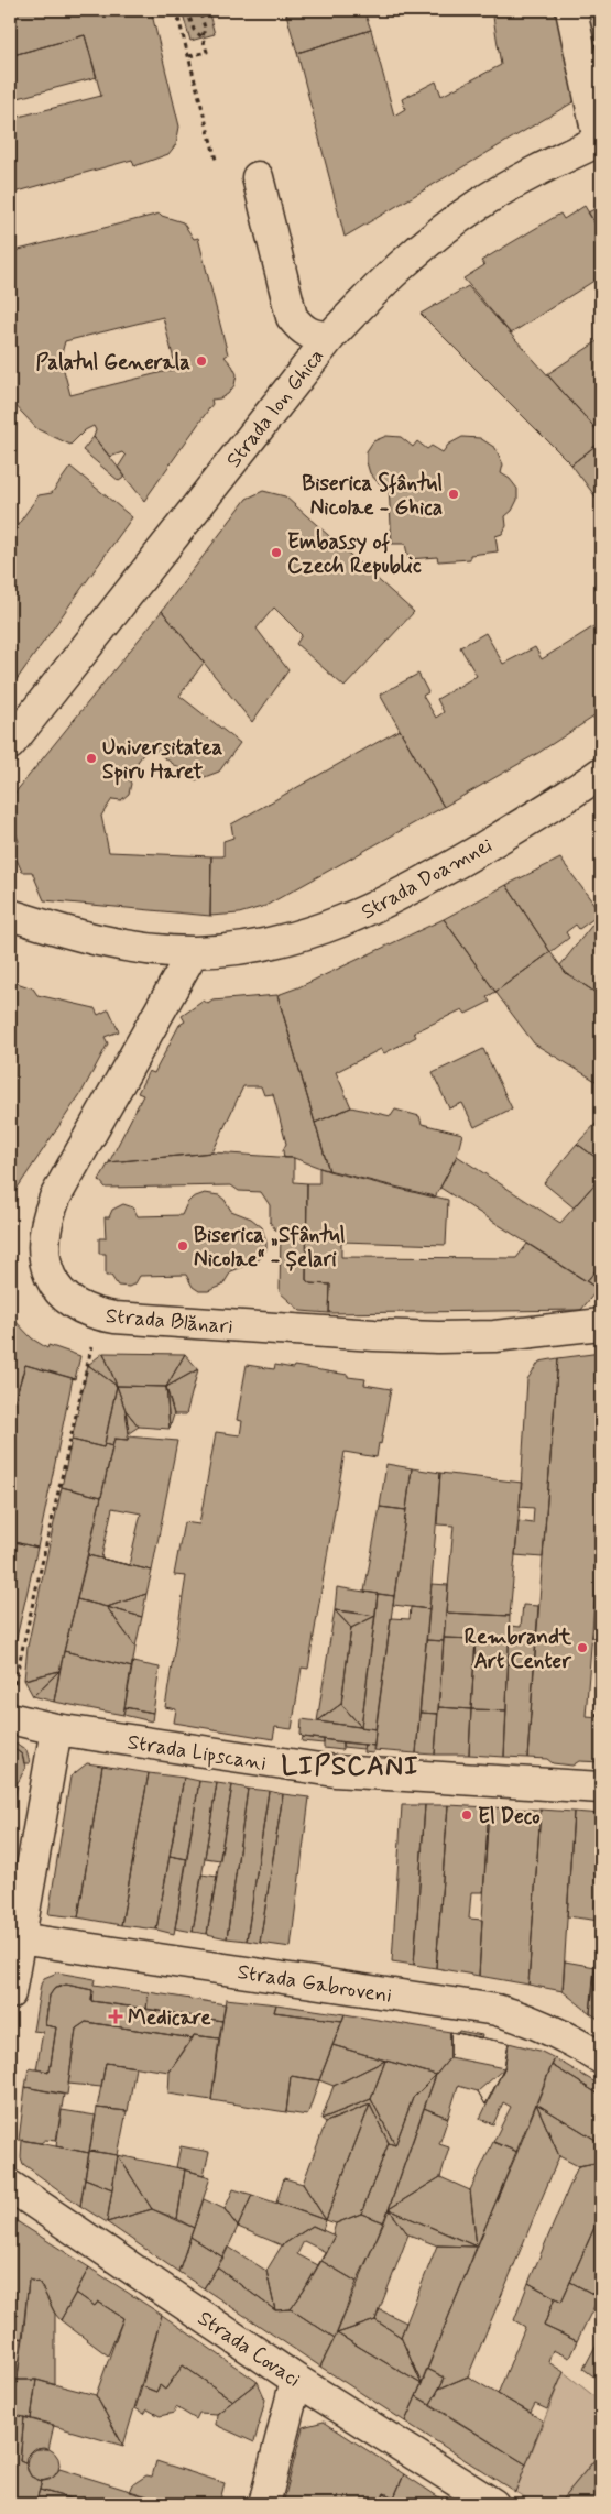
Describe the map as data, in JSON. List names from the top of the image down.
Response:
{
  "streets": {
    "street": [
      "Strada Ion Ghica",
      "Strada Doamnei",
      "Strada Blănari",
      "Strada Lipscani",
      "Strada Gabroveni",
      "Strada Covaci"
    ]
  },
  "crossings": [
    ["Strada Doamnei", "Strada Blănari"]
  ],
  "districts": ["LIPSCANI"],
  "places": {
    "other": [
      "Palatul Generala",
      "Biserica Sfântul Nicolae - Ghica",
      "Embassy of Czech Republic",
      "Universitatea Spiru Haret",
      "Biserica „Sfântul Nicolae“ - Șelari",
      "Rembrandt Art Center",
      "El Deco"
    ],
    "health": ["Medicare"]
  }
}
